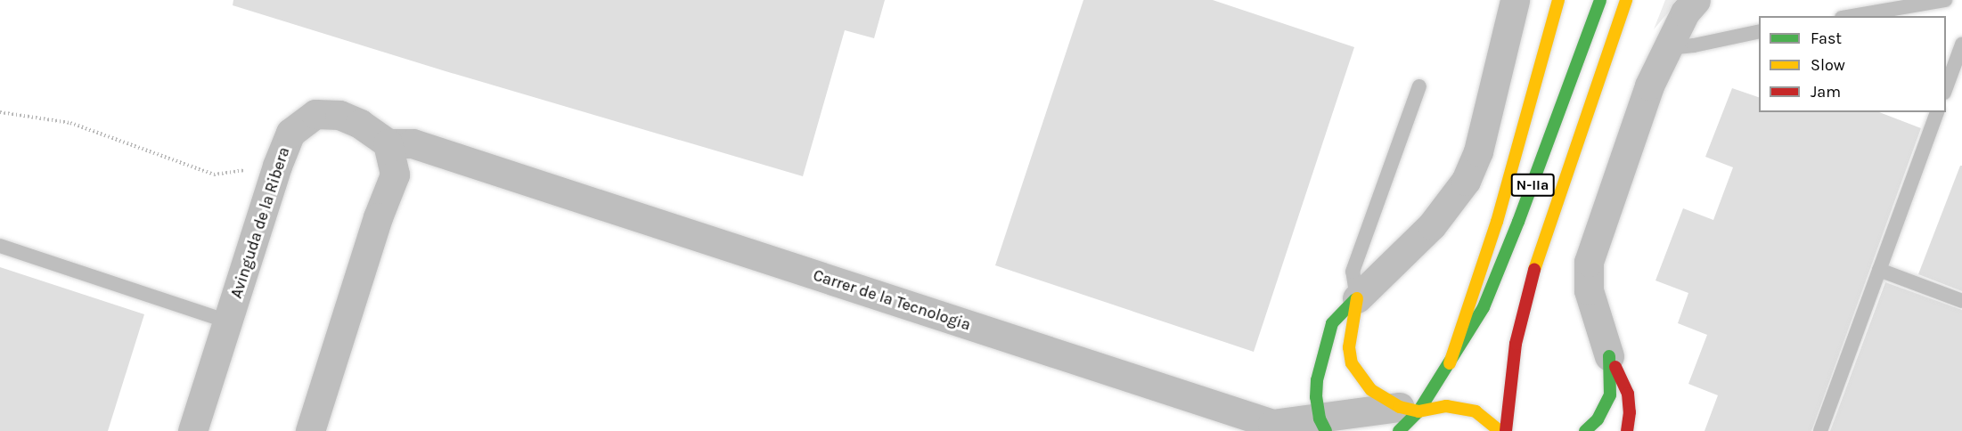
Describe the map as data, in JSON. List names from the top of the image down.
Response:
{
  "streets": {
    "main road": ["N-IIa"],
    "street": ["Avinguda de la Ribera", "Carrer de la Tecnologia"]
  },
  "crossings": [
    ["N-IIa", "Carrer de la Tecnologia"],
    ["Avinguda de la Ribera", "Carrer de la Tecnologia"]
  ],
  "legend": ["Fast", "Slow", "Jam"]
}
